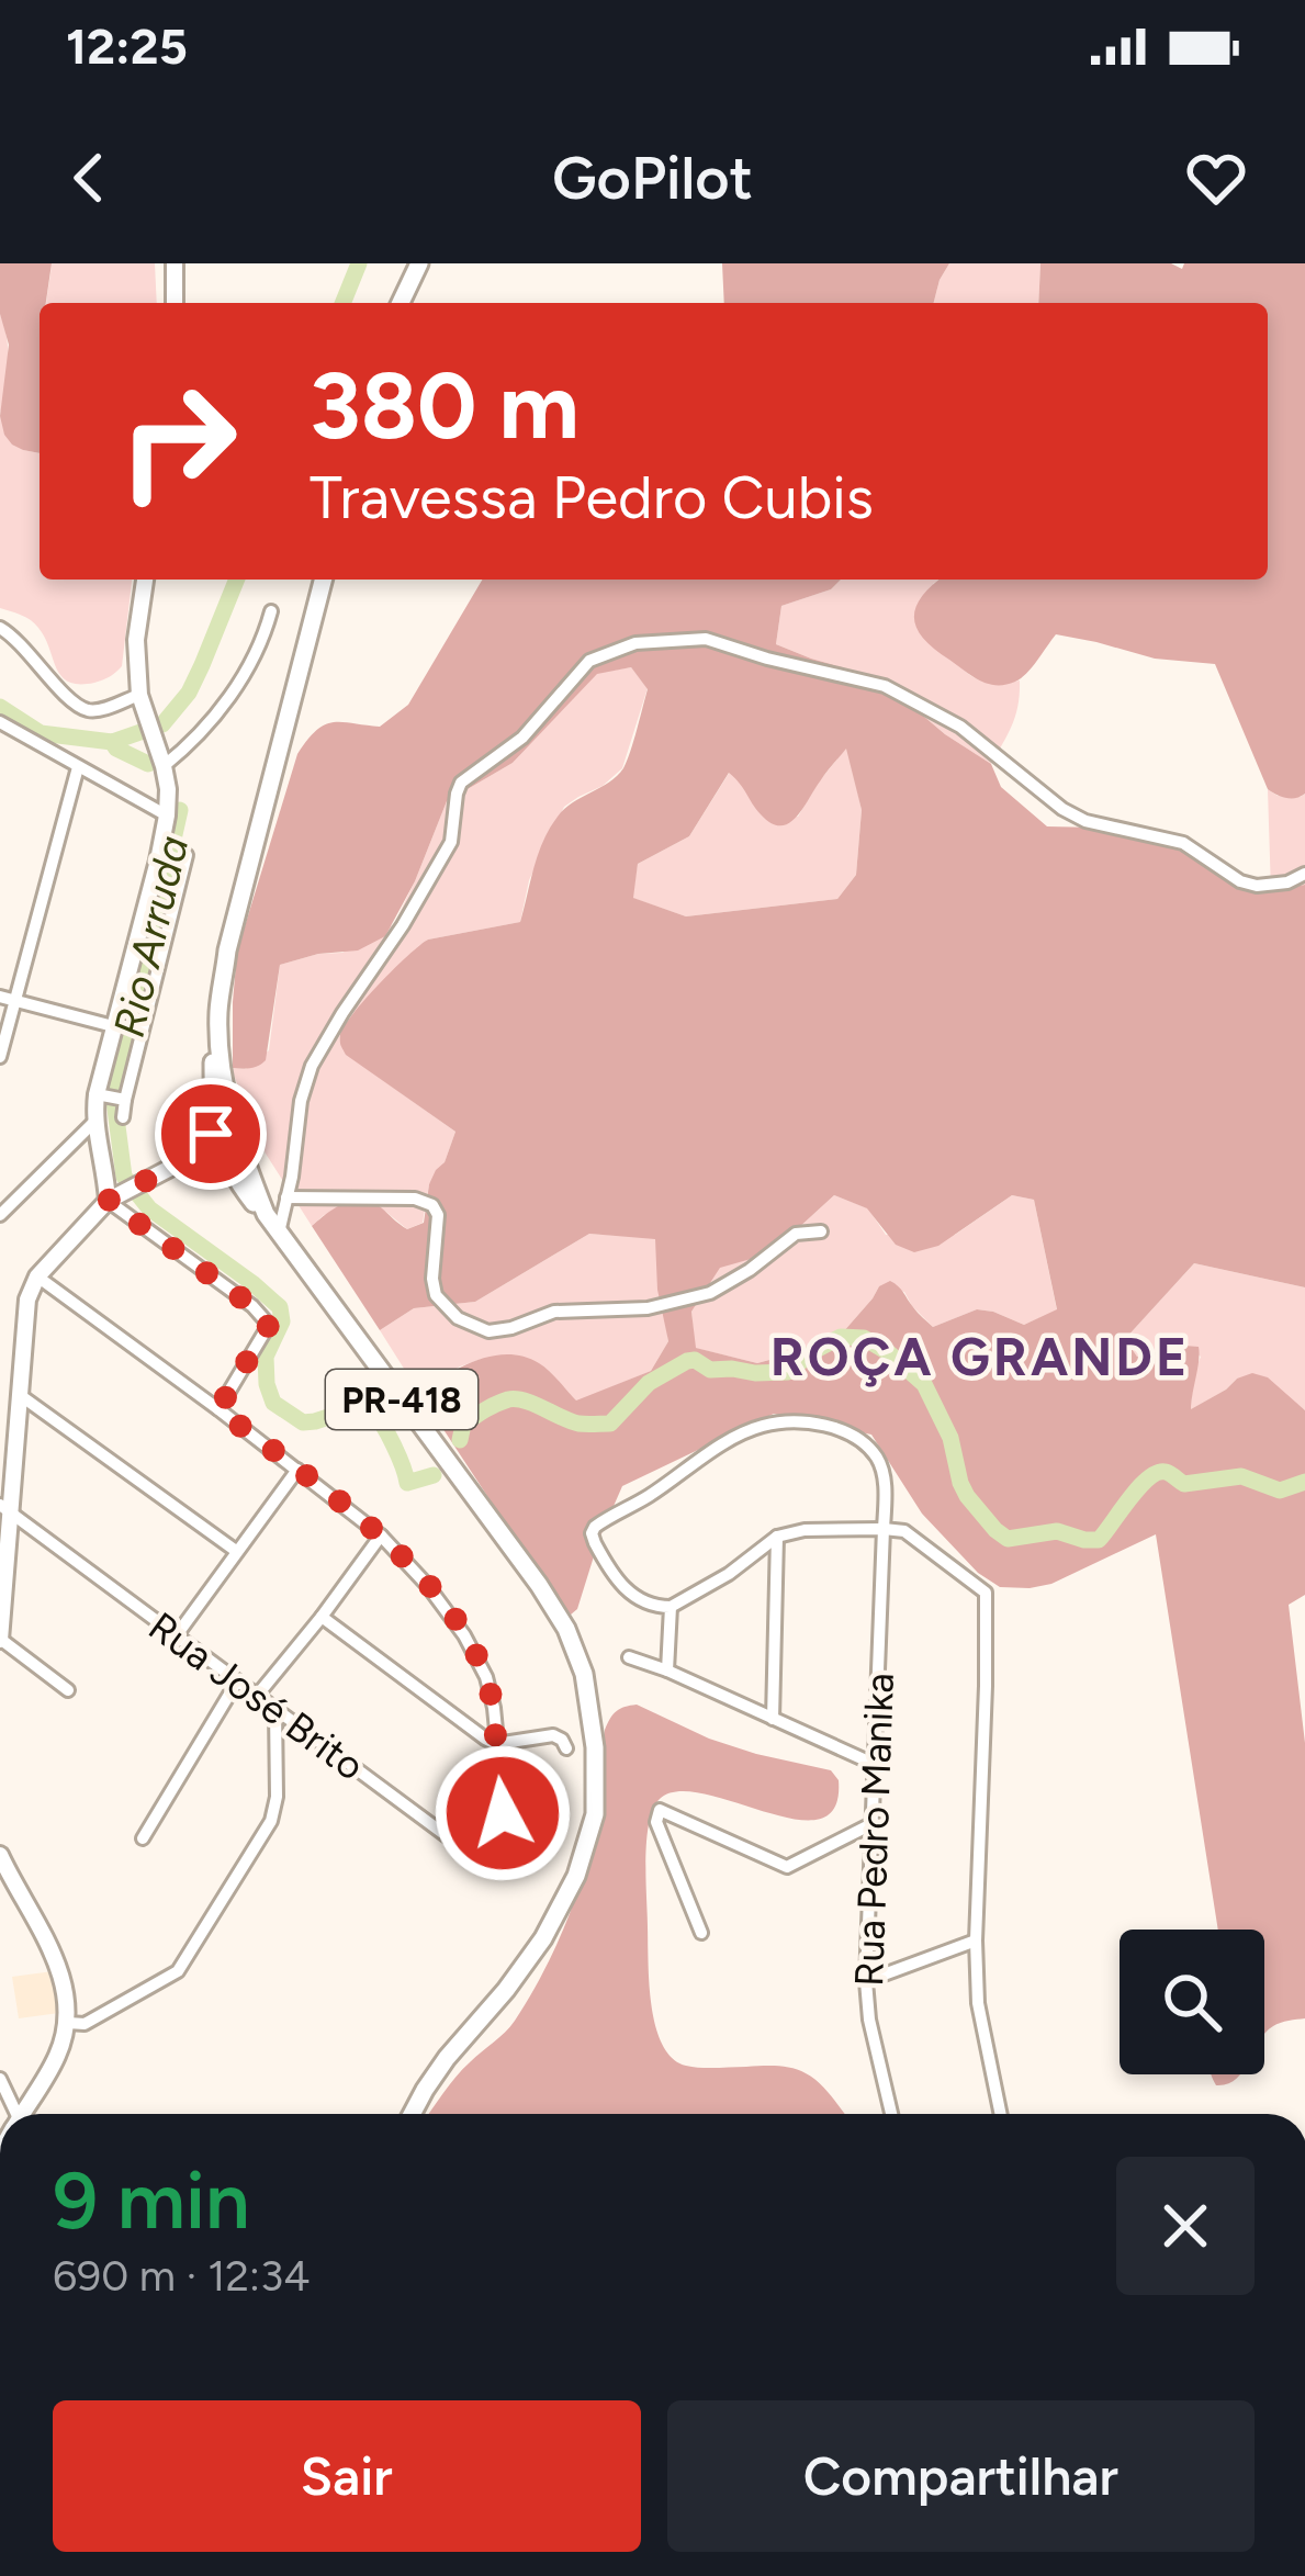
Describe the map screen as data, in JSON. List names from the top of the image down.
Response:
{
  "streets": {
    "highway": ["PR-418"],
    "street": ["Rua José Brito", "Rua Pedro Manika"]
  },
  "districts": ["ROÇA GRANDE"],
  "water": ["Rio Arruda"],
  "page": {
    "status": "12:25",
    "header": "GoPilot",
    "turn": ["380 m", "Travessa Pedro Cubis"],
    "heading": ["9 min", "690 m · 12:34"],
    "buttons": ["Sair", "Compartilhar"]
  }
}
